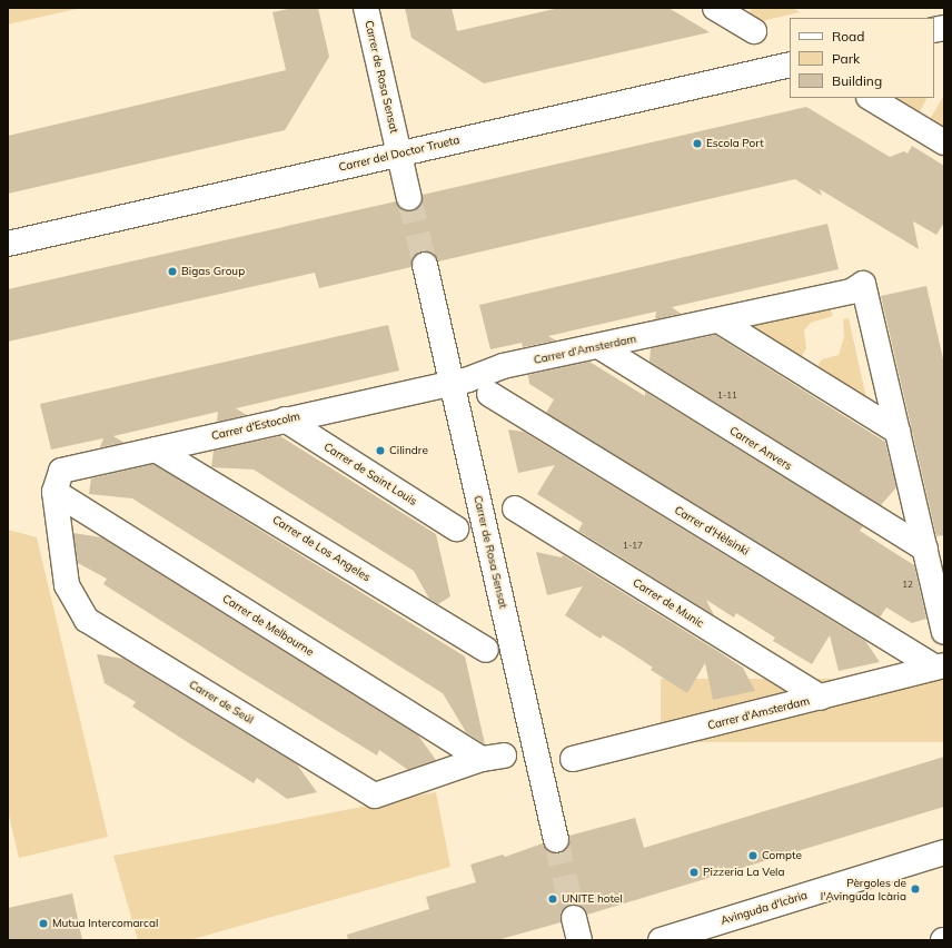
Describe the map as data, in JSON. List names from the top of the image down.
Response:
{
  "streets": {
    "street": [
      "Carrer de Rosa Sensat",
      "Carrer del Doctor Trueta",
      "Carrer d'Amsterdam",
      "Carrer d'Estocolm",
      "Carrer Anvers",
      "Carrer de Saint Louis",
      "Carrer d'Hèlsinki",
      "Carrer de Los Angeles",
      "Carrer de Munic",
      "Carrer de Melbourne",
      "Carrer de Seúl",
      "Avinguda d'Icària"
    ]
  },
  "crossings": [
    ["Carrer de Rosa Sensat", "Carrer del Doctor Trueta"],
    ["Carrer de Rosa Sensat", "Carrer d'Amsterdam"],
    ["Carrer de Rosa Sensat", "Carrer d'Estocolm"],
    ["Carrer d'Amsterdam", "Carrer d'Estocolm"],
    ["Carrer d'Amsterdam", "Carrer Anvers"],
    ["Carrer d'Amsterdam", "Carrer d'Hèlsinki"],
    ["Carrer d'Amsterdam", "Carrer de Munic"],
    ["Carrer d'Estocolm", "Carrer de Saint Louis"],
    ["Carrer d'Estocolm", "Carrer de Los Angeles"],
    ["Carrer d'Estocolm", "Carrer de Melbourne"],
    ["Carrer d'Estocolm", "Carrer de Seúl"],
    ["Carrer de Melbourne", "Carrer de Seúl"]
  ],
  "places": [
    "Escola Port",
    "Bigas Group",
    "Cilindre",
    "Compte",
    "Pizzeria La Vela",
    "Pèrgoles de l'Avinguda Icària",
    "UNITE hotel",
    "Mutua Intercomarcal"
  ],
  "house_numbers": ["1-11", "1-17", "12"],
  "legend": ["Road", "Park", "Building"]
}
